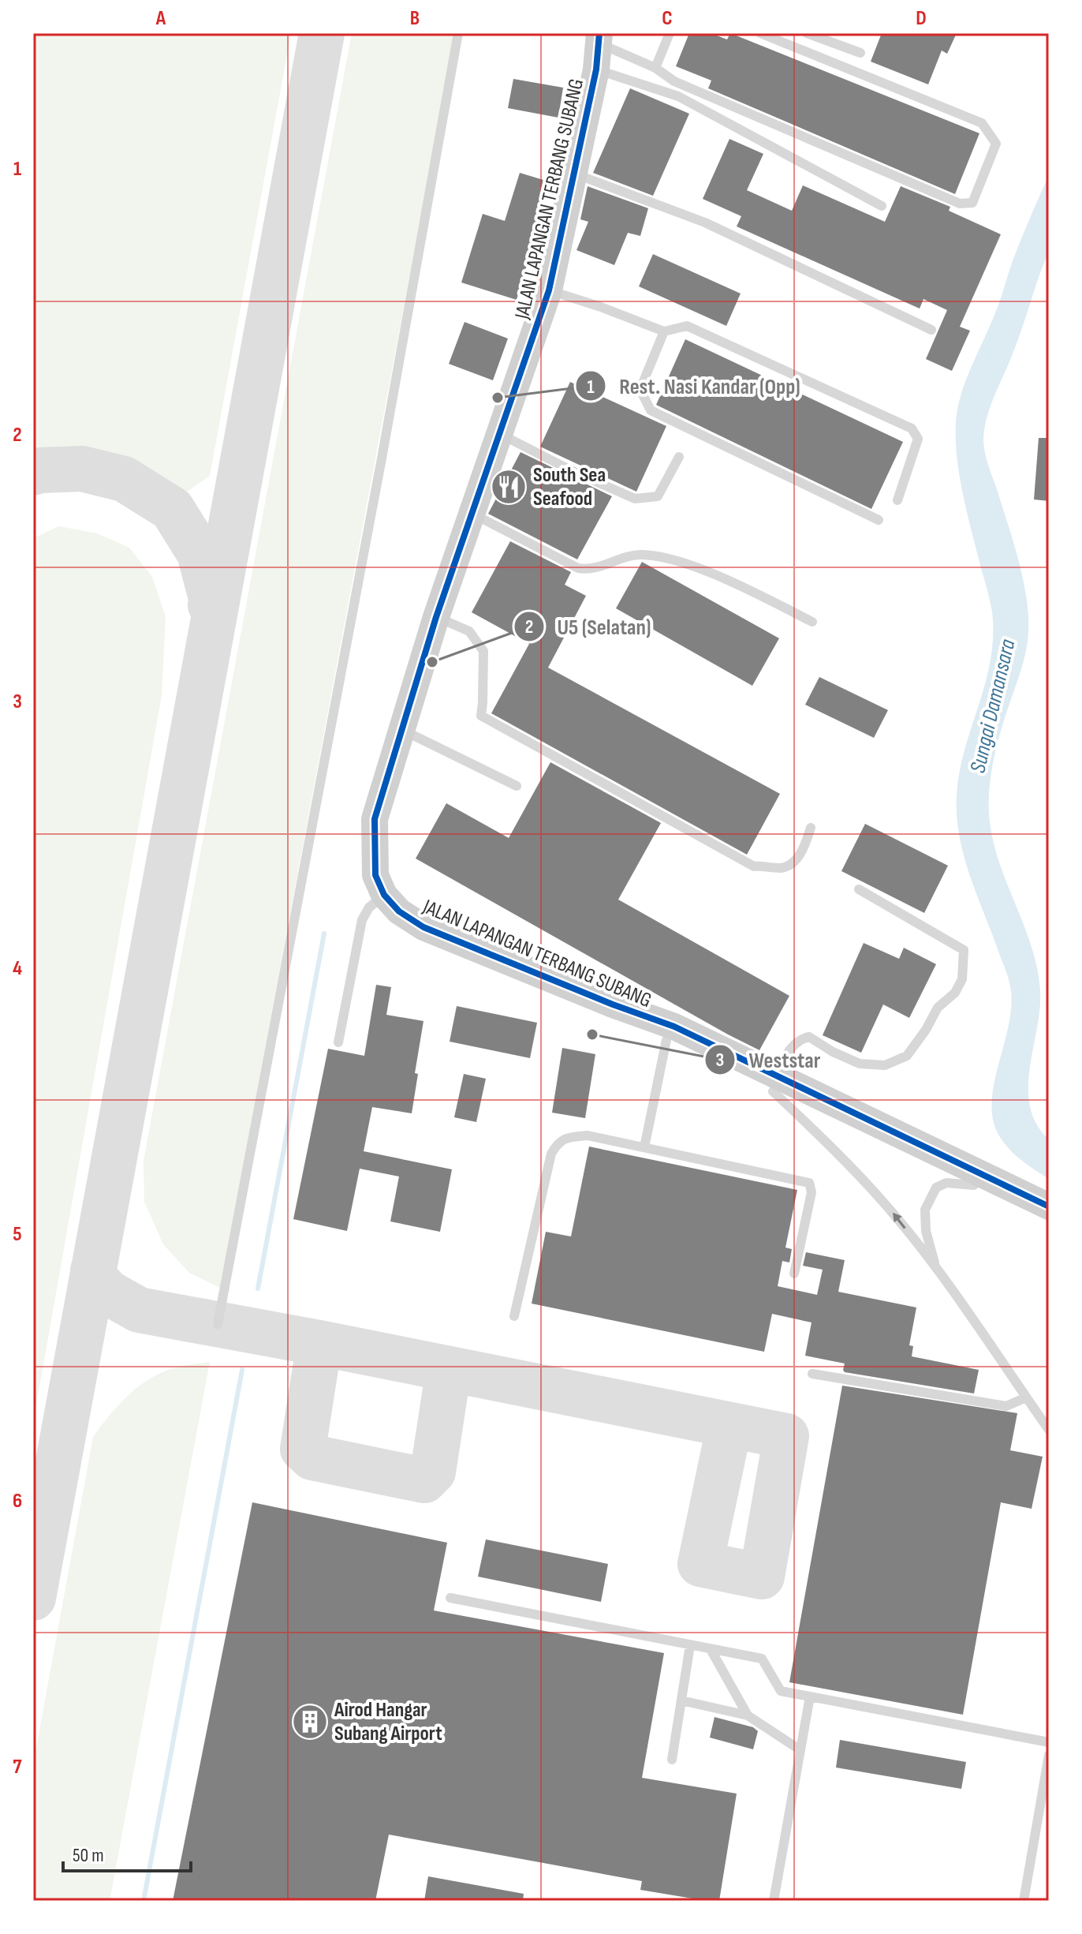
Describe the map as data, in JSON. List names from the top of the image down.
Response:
{
  "streets": {
    "street": ["JALAN LAPANGAN TERBANG SUBANG"]
  },
  "water": ["Sungai Damansara"],
  "places": {
    "other": ["Rest. Nasi Kandar (Opp)", "U5 (Selatan)", "Weststar"],
    "restaurant": ["South Sea Seafood"],
    "building": ["Airod Hangar Subang Airport"]
  },
  "scale_bar": "50 m",
  "grid": {
    "columns": [
      "A",
      "B",
      "C",
      "D"
    ],
    "rows": [
      "1",
      "2",
      "3",
      "4",
      "5",
      "6",
      "7"
    ]
  }
}
